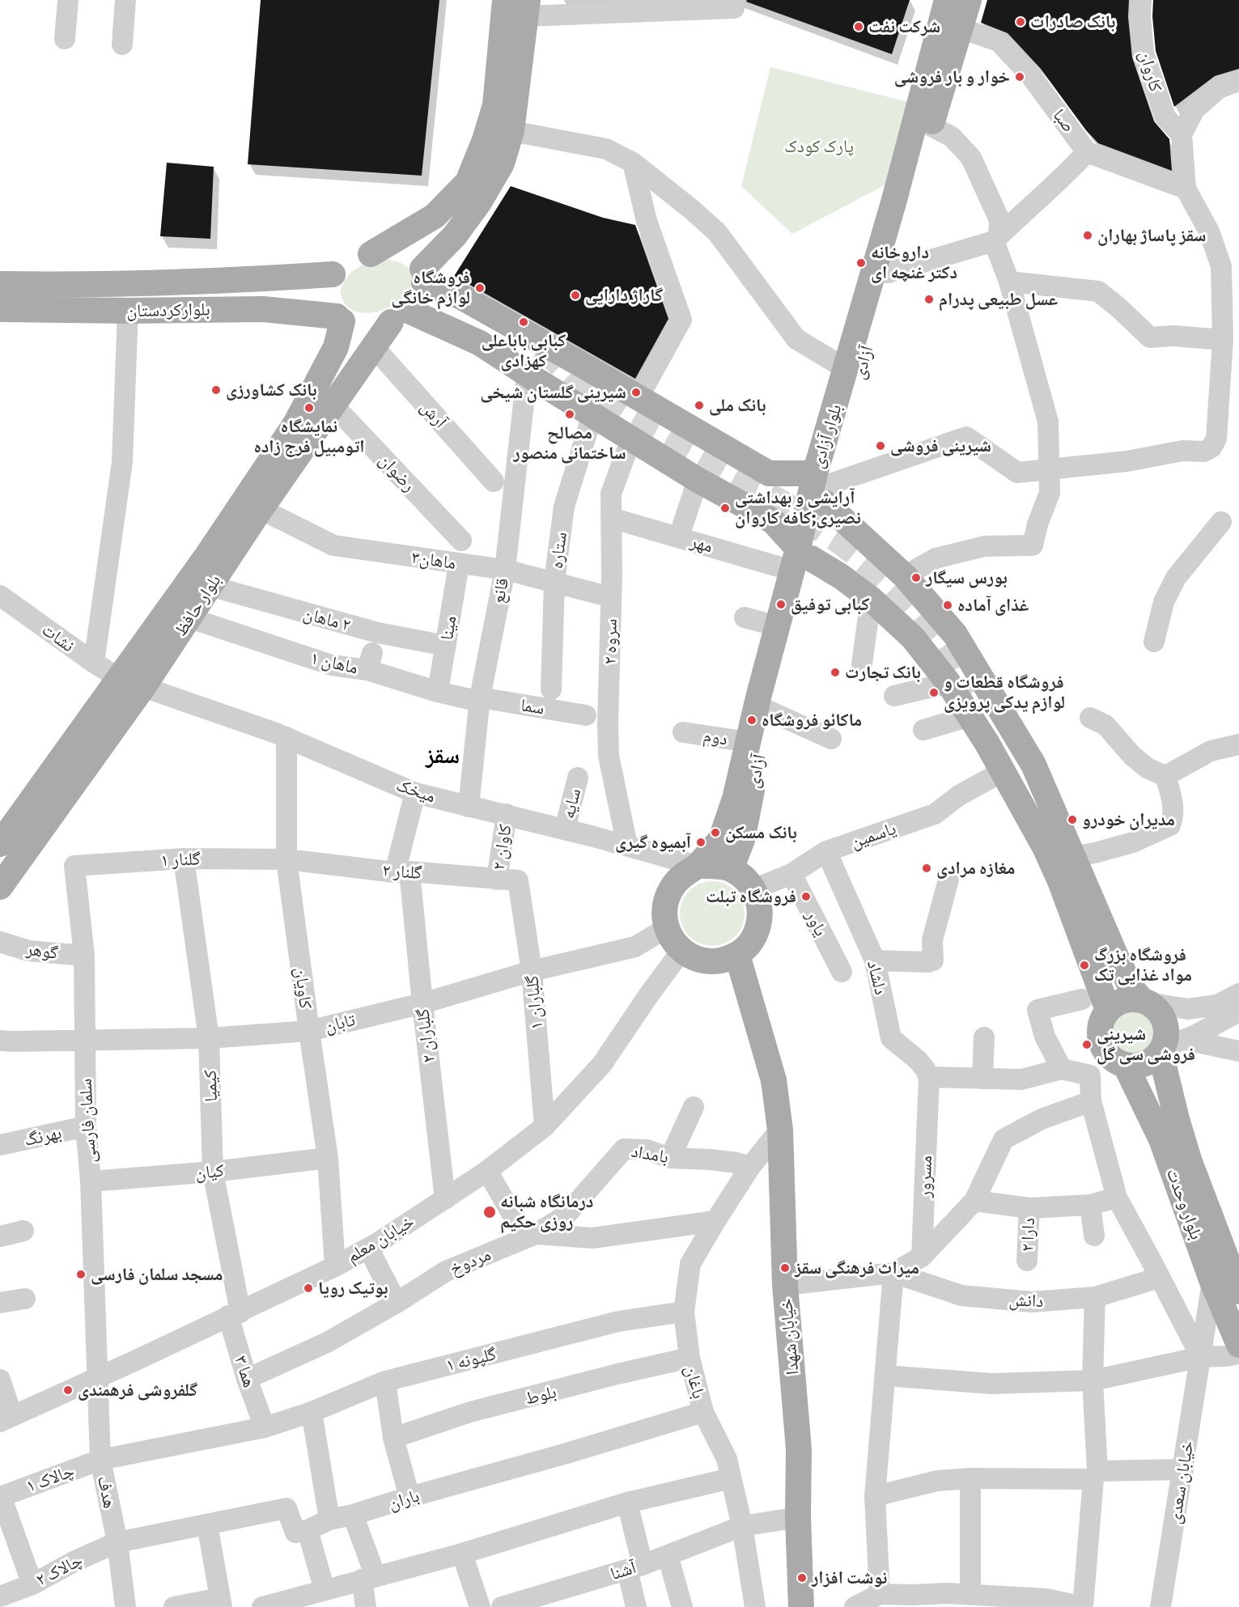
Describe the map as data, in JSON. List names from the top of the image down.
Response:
{
  "streets": {
    "main road": [
      "بلوارکردستان",
      "آزادی",
      "بلوار آزادی",
      "بلوار حافظ",
      "بلوار وحدت",
      "خیابان شهدا"
    ],
    "street": [
      "کاروان",
      "صبا",
      "آرش",
      "رضوان",
      "مهر",
      "ستاره",
      "ماهان۳",
      "قانع",
      "٢ ماهان",
      "مینا",
      "نشات",
      "سروه ۲",
      "ماهان ۱",
      "سما",
      "دوم",
      "میخک",
      "سایه",
      "یاسمین",
      "کاوان ۲",
      "گلنار ۱",
      "گلنار ۲",
      "یاور",
      "گوهر",
      "دلشاد",
      "کاویان",
      "گلباران ۱",
      "تابان",
      "گلباران ۲",
      "کیمیا",
      "سلمان فارسی",
      "بهرنگ",
      "بامداد",
      "کیان",
      "مسرور",
      "دارا ۲",
      "خیابان معلم",
      "مردوخ",
      "دانش",
      "گلپونه ۱",
      "هما ۳",
      "باغان",
      "بلوط",
      "چالاک ۱",
      "خیابان سعدی",
      "هدف",
      "باران",
      "چالاک ۲",
      "آشنا"
    ]
  },
  "crossings": [
    ["صبا", "آزادی"],
    ["بلوارکردستان", "بلوار حافظ"],
    ["آزادی", "بلوار آزادی"],
    ["آزادی", "مهر"],
    ["آزادی", "میخک"],
    ["آزادی", "یاسمین"],
    ["آزادی", "تابان"],
    ["آزادی", "خیابان معلم"],
    ["آزادی", "خیابان شهدا"],
    ["آرش", "بلوار حافظ"],
    ["رضوان", "بلوار حافظ"],
    ["مهر", "سروه ۲"],
    ["ستاره", "ماهان۳"],
    ["ماهان۳", "قانع"],
    ["ماهان۳", "بلوار حافظ"],
    ["ماهان۳", "مینا"],
    ["ماهان۳", "سروه ۲"],
    ["قانع", "ماهان ۱"],
    ["قانع", "سما"],
    ["قانع", "میخک"],
    ["بلوار حافظ", "٢ ماهان"],
    ["بلوار حافظ", "نشات"],
    ["بلوار حافظ", "ماهان ۱"],
    ["بلوار حافظ", "میخک"],
    ["٢ ماهان", "مینا"],
    ["مینا", "ماهان ۱"],
    ["سروه ۲", "میخک"],
    ["ماهان ۱", "سما"],
    ["میخک", "سایه"],
    ["میخک", "یاسمین"],
    ["میخک", "کاوان ۲"],
    ["میخک", "کاویان"],
    ["میخک", "تابان"],
    ["میخک", "گلباران ۲"],
    ["میخک", "خیابان معلم"],
    ["میخک", "خیابان شهدا"],
    ["یاسمین", "یاور"],
    ["یاسمین", "دلشاد"],
    ["یاسمین", "تابان"],
    ["یاسمین", "خیابان معلم"],
    ["یاسمین", "خیابان شهدا"],
    ["کاوان ۲", "گلنار ۲"],
    ["گلنار ۱", "گلنار ۲"],
    ["گلنار ۱", "کاویان"],
    ["گلنار ۱", "کیمیا"],
    ["گلنار ۱", "سلمان فارسی"],
    ["گلنار ۲", "کاویان"],
    ["گلنار ۲", "گلباران ۱"],
    ["گلنار ۲", "گلباران ۲"],
    ["گوهر", "سلمان فارسی"],
    ["دلشاد", "مسرور"],
    ["کاویان", "تابان"],
    ["کاویان", "کیان"],
    ["کاویان", "خیابان معلم"],
    ["گلباران ۱", "تابان"],
    ["گلباران ۱", "خیابان معلم"],
    ["تابان", "گلباران ۲"],
    ["تابان", "کیمیا"],
    ["تابان", "سلمان فارسی"],
    ["تابان", "خیابان معلم"],
    ["تابان", "خیابان شهدا"],
    ["گلباران ۲", "خیابان معلم"],
    ["کیمیا", "کیان"],
    ["کیمیا", "خیابان معلم"],
    ["کیمیا", "هما ۳"],
    ["سلمان فارسی", "بهرنگ"],
    ["سلمان فارسی", "کیان"],
    ["سلمان فارسی", "خیابان معلم"],
    ["سلمان فارسی", "هدف"],
    ["بامداد", "مردوخ"],
    ["بامداد", "باغان"],
    ["بلوار وحدت", "خیابان سعدی"],
    ["خیابان معلم", "خیابان شهدا"],
    ["خیابان معلم", "هما ۳"],
    ["خیابان معلم", "هدف"],
    ["مردوخ", "هما ۳"],
    ["مردوخ", "باغان"],
    ["خیابان شهدا", "آشنا"],
    ["گلپونه ۱", "هما ۳"],
    ["گلپونه ۱", "باغان"],
    ["گلپونه ۱", "چالاک ۱"],
    ["هما ۳", "چالاک ۱"],
    ["باغان", "بلوط"],
    ["باغان", "باران"],
    ["باغان", "آشنا"],
    ["چالاک ۱", "هدف"],
    ["هدف", "چالاک ۲"]
  ],
  "districts": ["سقز"],
  "parks": ["پارک کودک"],
  "places": [
    "بانک صادرات",
    "شرکت نفت",
    "خوار و بار فروشی",
    "سقز پاساژ بهاران",
    "داروخانه دکتر غنچه ای",
    "فروشگاه لوازم خانگی",
    "گاراژ دارایی",
    "عسل طبیعی پدرام",
    "کبابی باباعلی کهزادی",
    "بانک کشاورزی",
    "شیرینی گلستان شیخی",
    "بانک ملی",
    "نمایشگاه اتومبیل فرج زاده",
    "مصالح ساختمانی منصور",
    "شیرینی فروشی",
    "آرایشی و بهداشتی نصیری;کافه کاروان",
    "بورس سیگار",
    "کبابی توفیق",
    "غذای آماده",
    "بانک تجارت",
    "فروشگاه قطعات و لوازم یدکی پرویزی",
    "ماکائو فروشگاه",
    "مدیران خودرو",
    "بانک مسکن",
    "آبمیوه گیری",
    "مغازه مرادی",
    "فروشگاه تبلت",
    "فروشگاه بزرگ مواد غذایی تک",
    "شیرینی فروشی سی گل",
    "درمانگاه شبانه روزی حکیم",
    "میراث فرهنگی سقز",
    "مسجد سلمان فارسی",
    "بوتیک رویا",
    "گلفروشی فرهمندی",
    "نوشت افزار"
  ]
}
